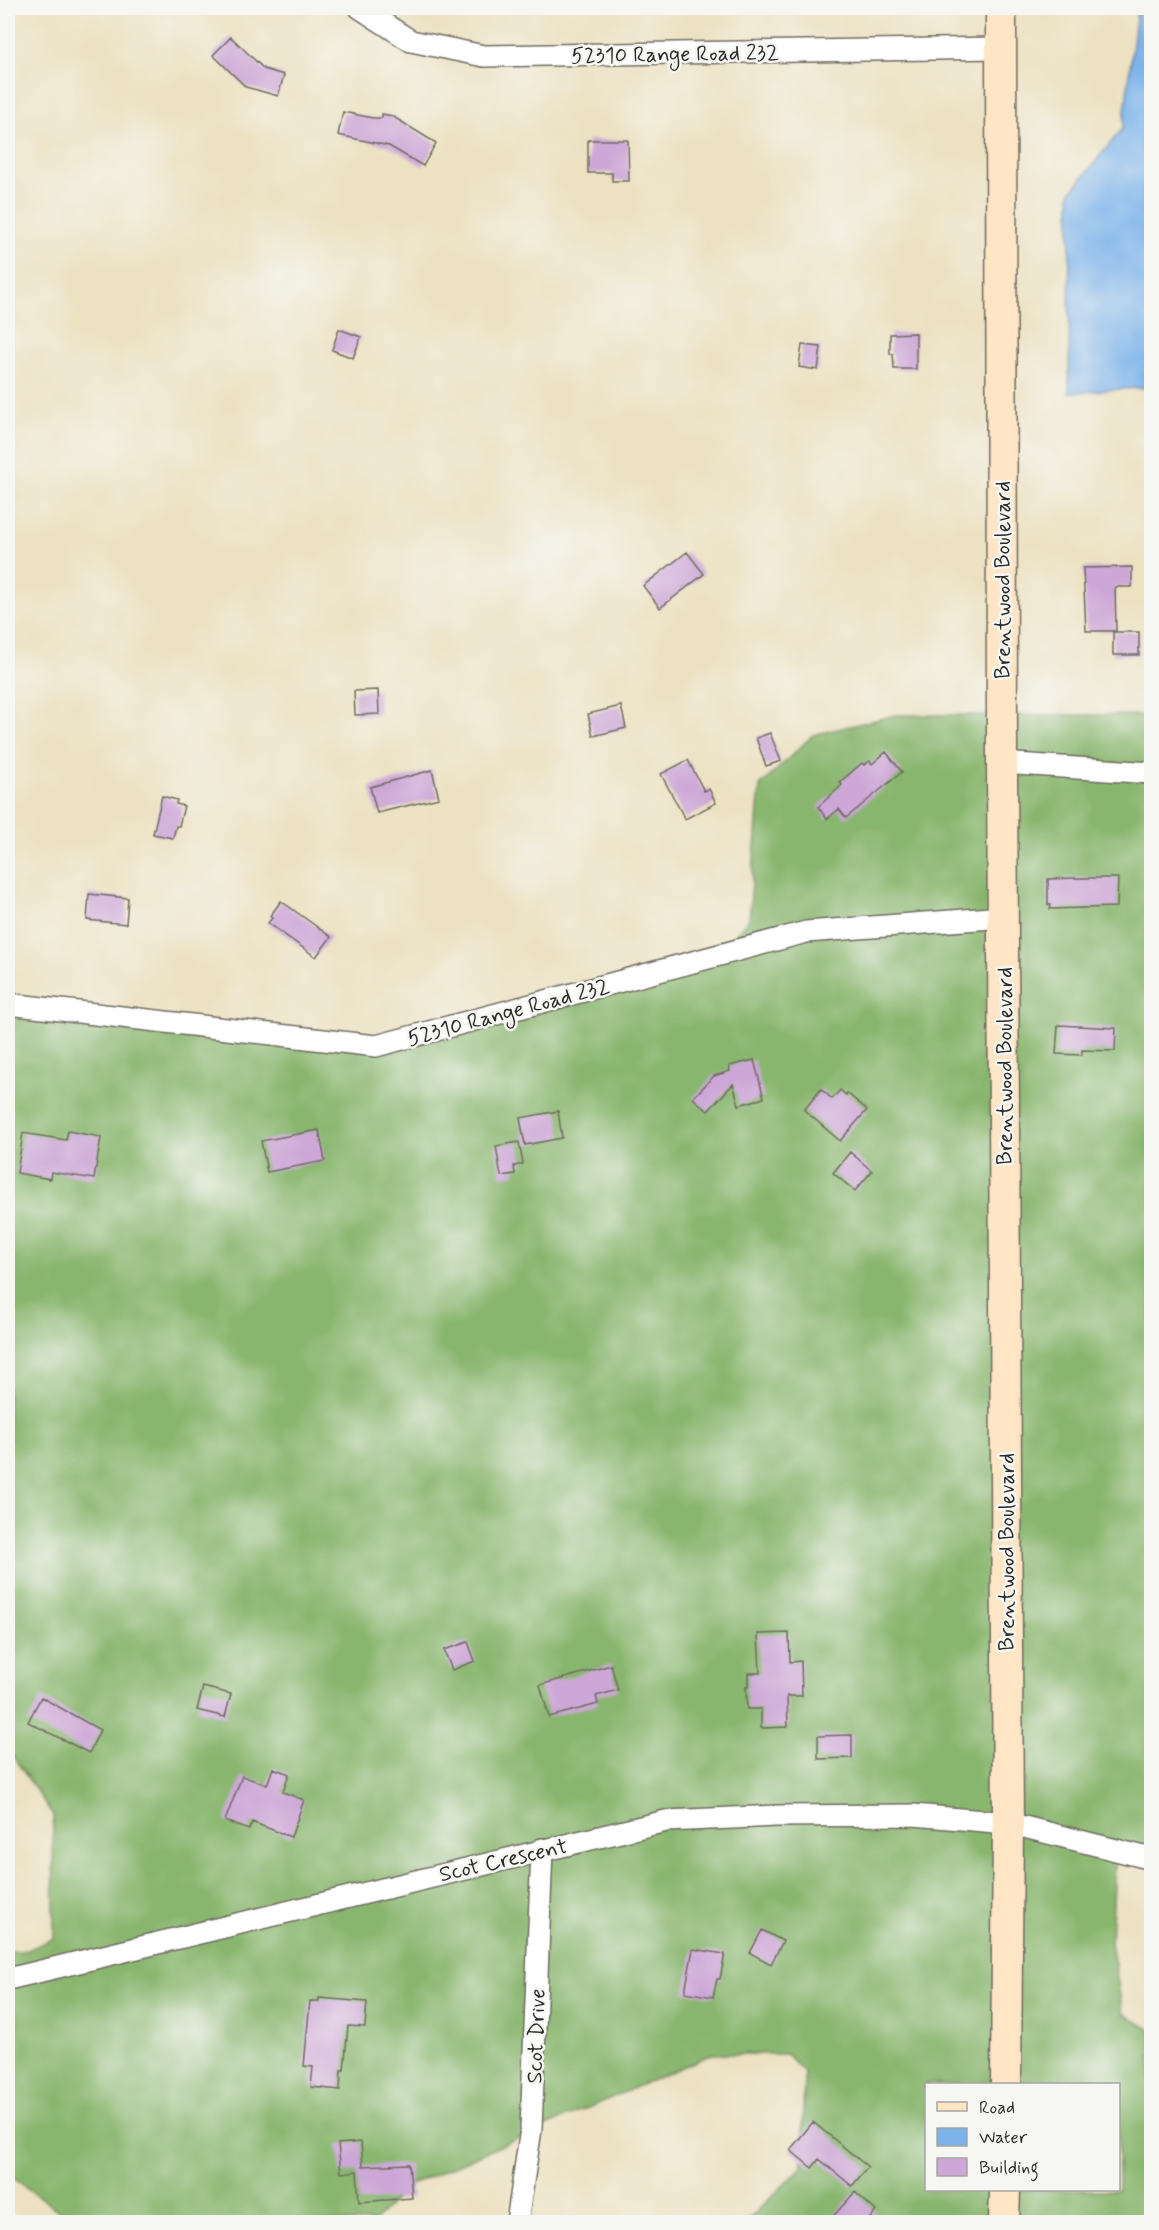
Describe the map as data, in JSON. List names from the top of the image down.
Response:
{
  "streets": {
    "street": [
      "52310 Range Road 232",
      "Brentwood Boulevard",
      "Scot Crescent",
      "Scot Drive"
    ]
  },
  "crossings": [
    ["52310 Range Road 232", "Brentwood Boulevard"],
    ["Brentwood Boulevard", "Scot Crescent"],
    ["Scot Crescent", "Scot Drive"]
  ],
  "legend": ["Road", "Water", "Building"]
}
